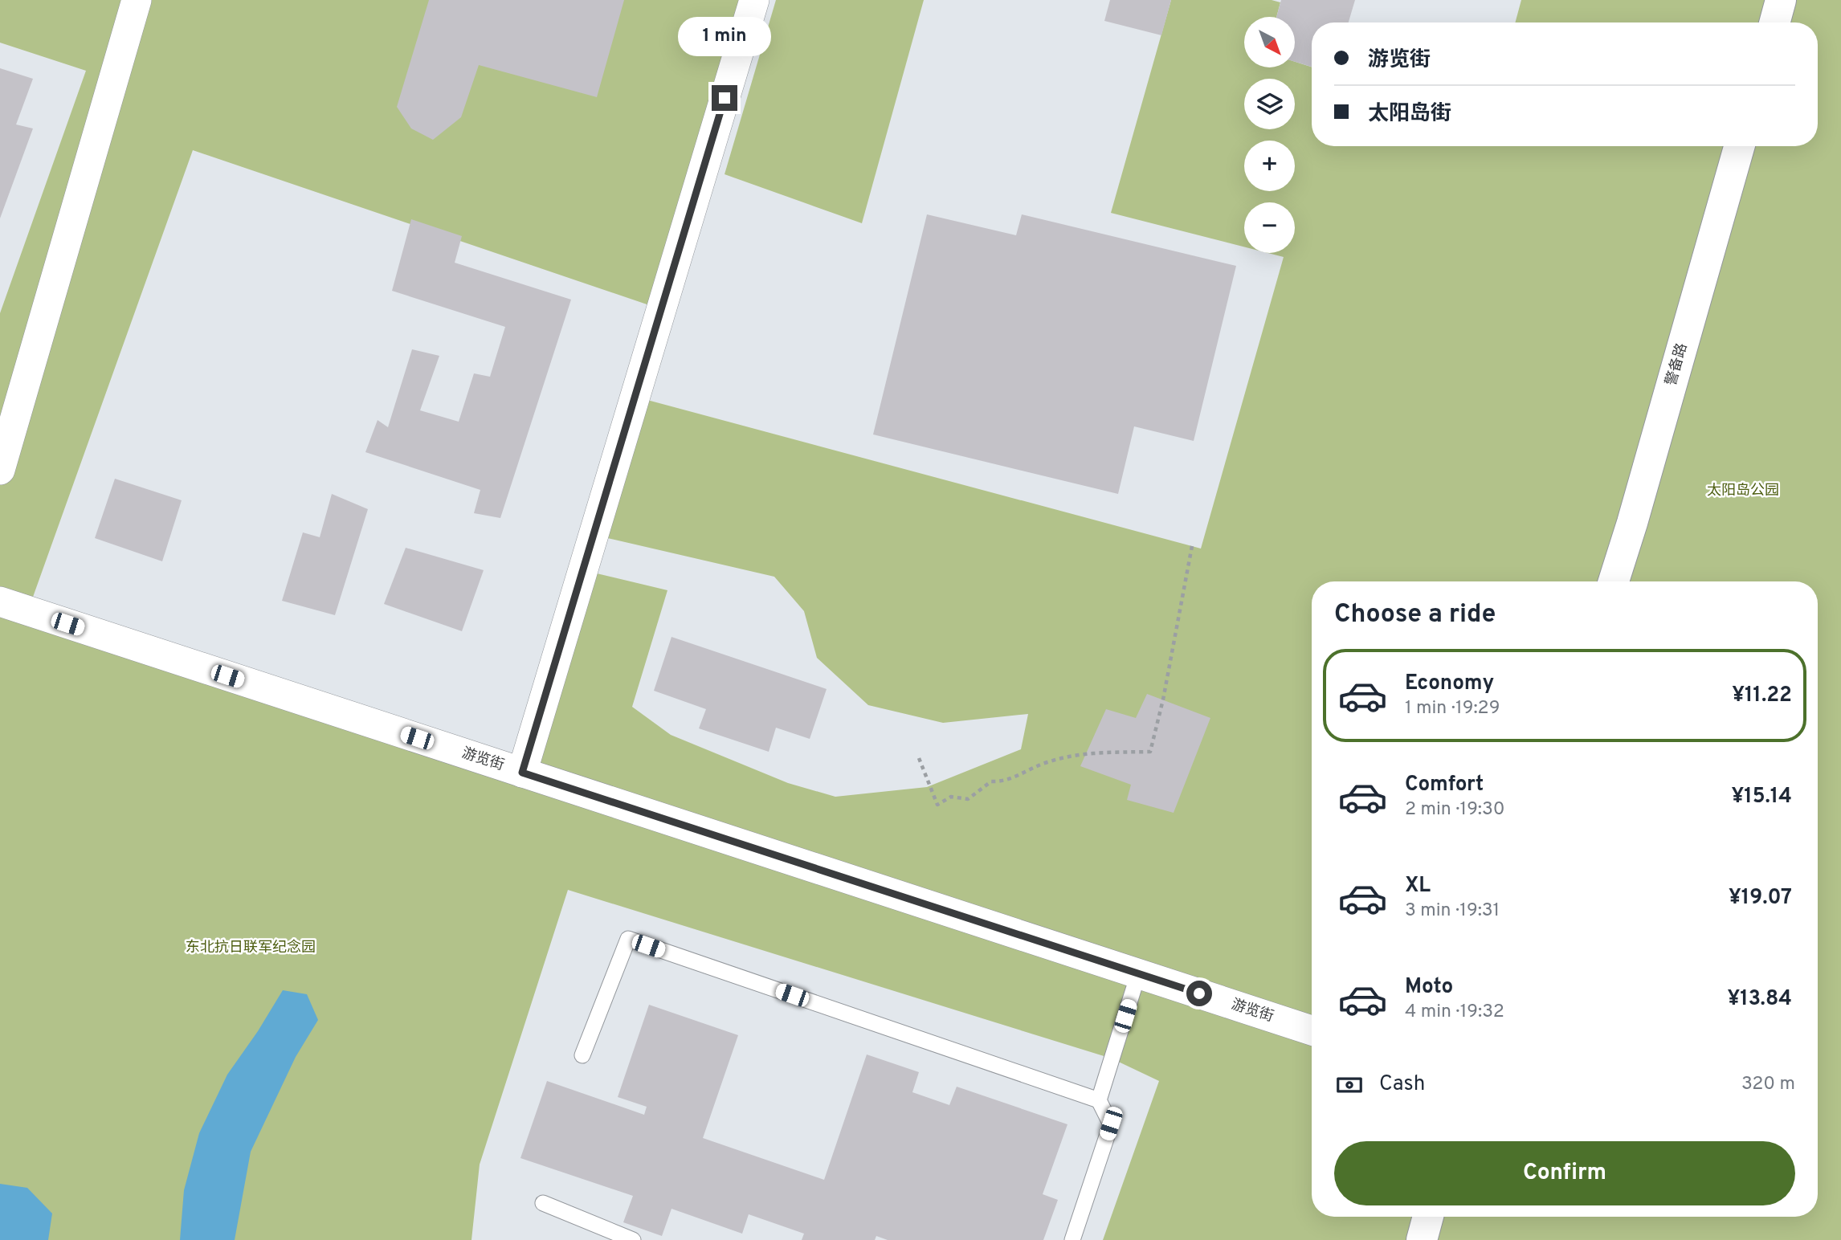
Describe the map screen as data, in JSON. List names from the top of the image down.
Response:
{
  "streets": {
    "street": ["警备路", "游览街"]
  },
  "parks": ["太阳岛公园", "东北抗日联军纪念园"],
  "north": "bottom right",
  "page": {
    "map_buttons": ["+", "−"],
    "bubble": "1 min",
    "banner": ["游览街", "太阳岛街"],
    "heading": "Choose a ride",
    "list": [
      {
        "name": "Economy",
        "note": "1 min · 19:29",
        "value": "¥11.22"
      },
      {
        "name": "Comfort",
        "note": "2 min · 19:30",
        "value": "¥15.14"
      },
      {
        "name": "XL",
        "note": "3 min · 19:31",
        "value": "¥19.07"
      },
      {
        "name": "Moto",
        "note": "4 min · 19:32",
        "value": "¥13.84"
      }
    ],
    "pay": ["Cash", "320 m"],
    "buttons": "Confirm"
  }
}
